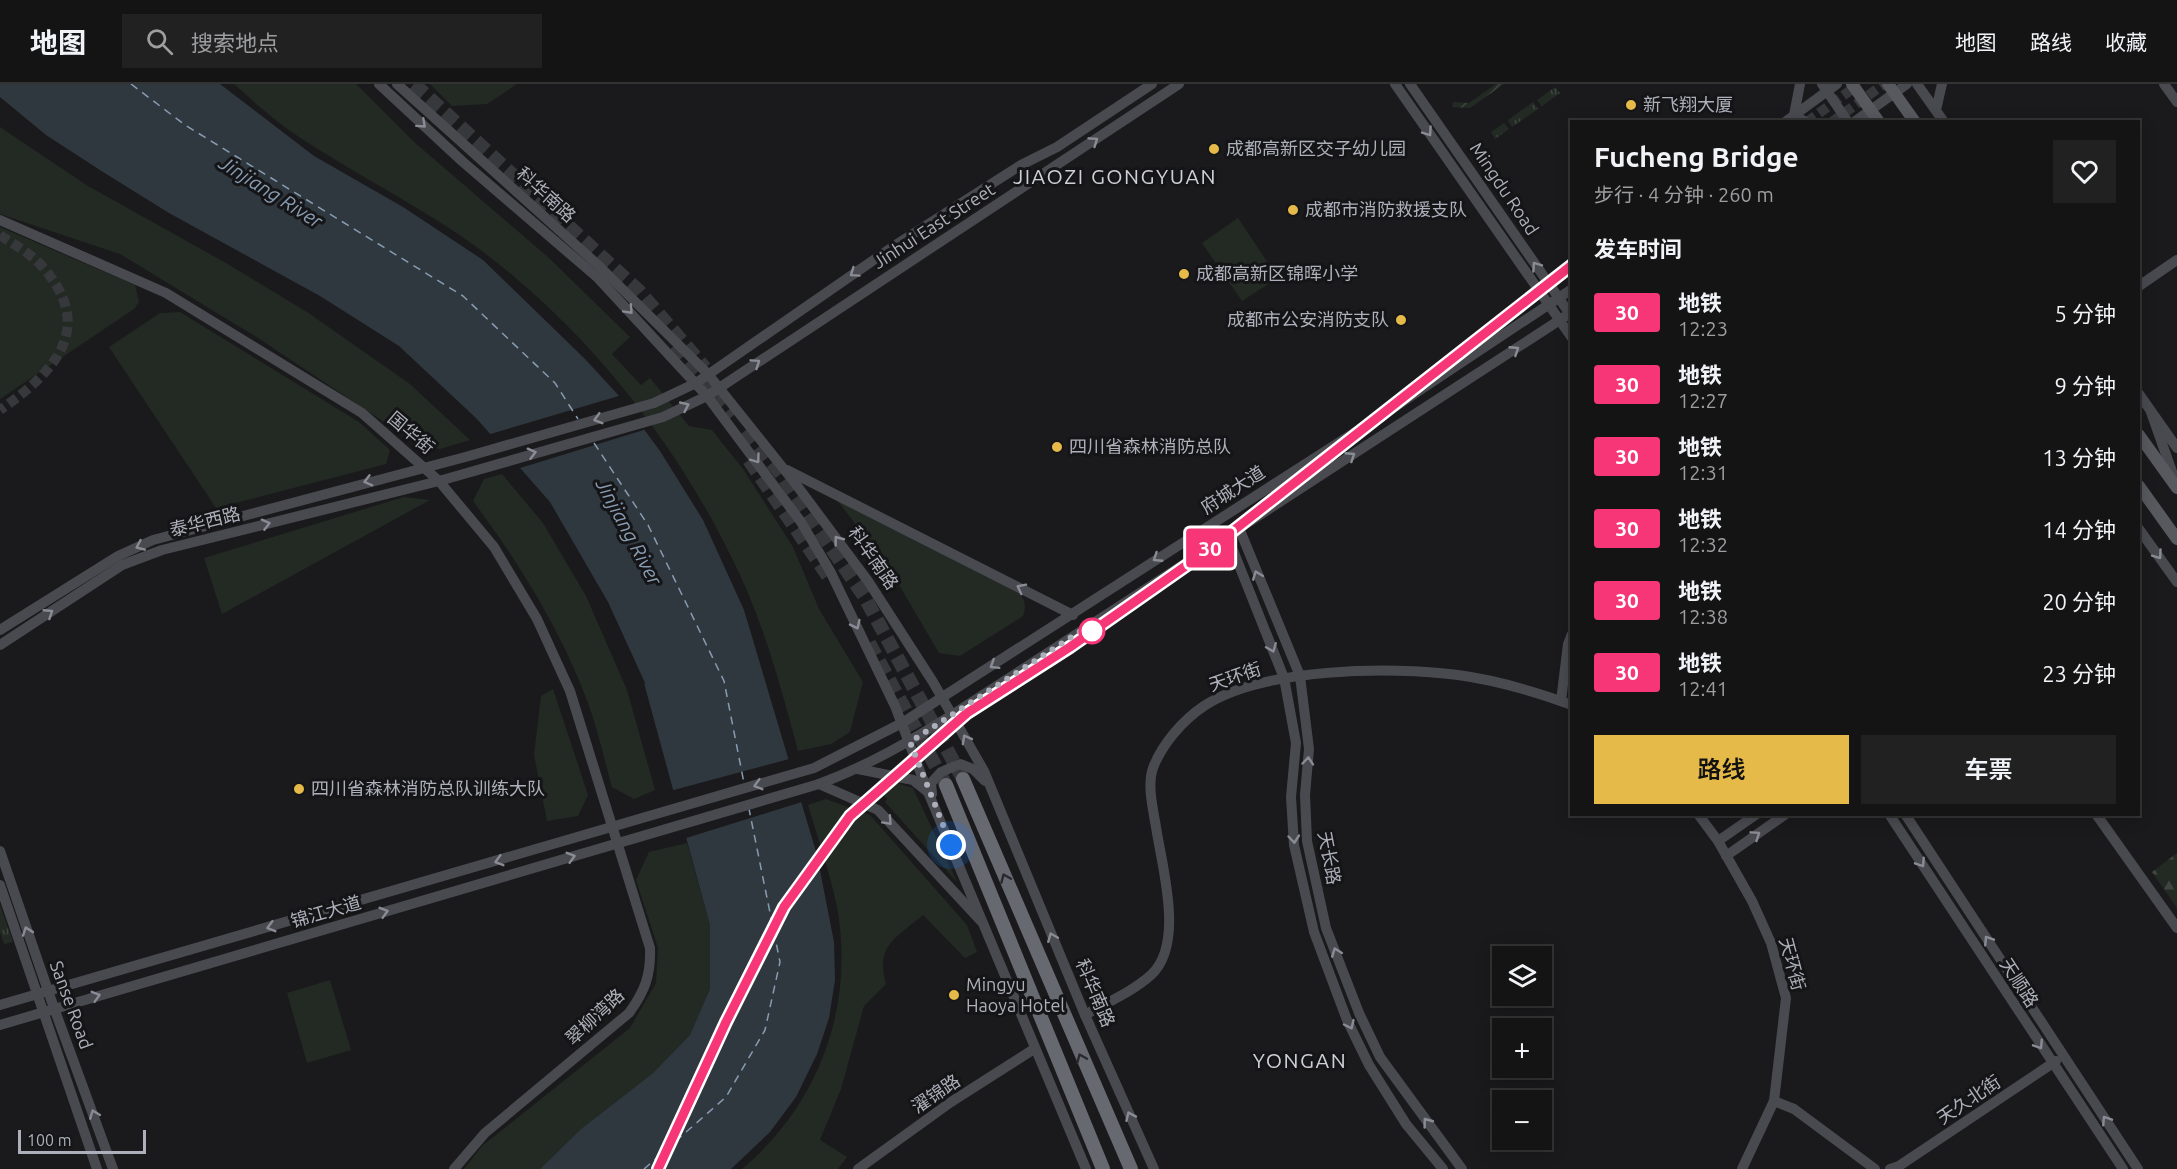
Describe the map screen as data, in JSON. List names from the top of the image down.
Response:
{
  "streets": {
    "street": [
      "Mingdu Road",
      "科华南路",
      "Jinhui East Street",
      "国华街",
      "府城大道",
      "泰华西路",
      "天环街",
      "天长路",
      "锦江大道",
      "天顺路",
      "Sanse Road",
      "翠柳湾路",
      "濯锦路",
      "天久北街"
    ]
  },
  "crossings": [
    ["Mingdu Road", "府城大道"],
    ["科华南路", "Jinhui East Street"],
    ["科华南路", "府城大道"],
    ["科华南路", "天环街"],
    ["科华南路", "濯锦路"],
    ["Jinhui East Street", "泰华西路"],
    ["国华街", "泰华西路"],
    ["国华街", "锦江大道"],
    ["国华街", "翠柳湾路"],
    ["府城大道", "天长路"],
    ["府城大道", "锦江大道"],
    ["天环街", "天长路"],
    ["锦江大道", "Sanse Road"],
    ["锦江大道", "翠柳湾路"],
    ["天顺路", "天久北街"]
  ],
  "districts": ["JIAOZI GONGYUAN", "YONGAN"],
  "water": ["Jinjiang River"],
  "places": [
    "新飞翔大厦",
    "成都高新区交子幼儿园",
    "成都市消防救援支队",
    "成都高新区锦晖小学",
    "成都市公安消防支队",
    "四川省森林消防总队",
    "四川省森林消防总队训练大队",
    "Mingyu Haoya Hotel"
  ],
  "lines": ["metro line 30"],
  "scale_bar": "100 m",
  "page": {
    "header": "地图",
    "search": "搜索地点",
    "nav": ["地图", "路线", "收藏"],
    "on_map": "30",
    "heading": [
      ["Fucheng Bridge", "步行 · 4 分钟 · 260 m"],
      "发车时间"
    ],
    "list": [
      {
        "mark": "30",
        "name": "地铁",
        "note": "12:23",
        "value": "5 分钟"
      },
      {
        "mark": "30",
        "name": "地铁",
        "note": "12:27",
        "value": "9 分钟"
      },
      {
        "mark": "30",
        "name": "地铁",
        "note": "12:31",
        "value": "13 分钟"
      },
      {
        "mark": "30",
        "name": "地铁",
        "note": "12:32",
        "value": "14 分钟"
      },
      {
        "mark": "30",
        "name": "地铁",
        "note": "12:38",
        "value": "20 分钟"
      },
      {
        "mark": "30",
        "name": "地铁",
        "note": "12:41",
        "value": "23 分钟"
      }
    ],
    "buttons": ["路线", "车票"],
    "map_buttons": ["+", "−"],
    "scale": "100 m"
  }
}
